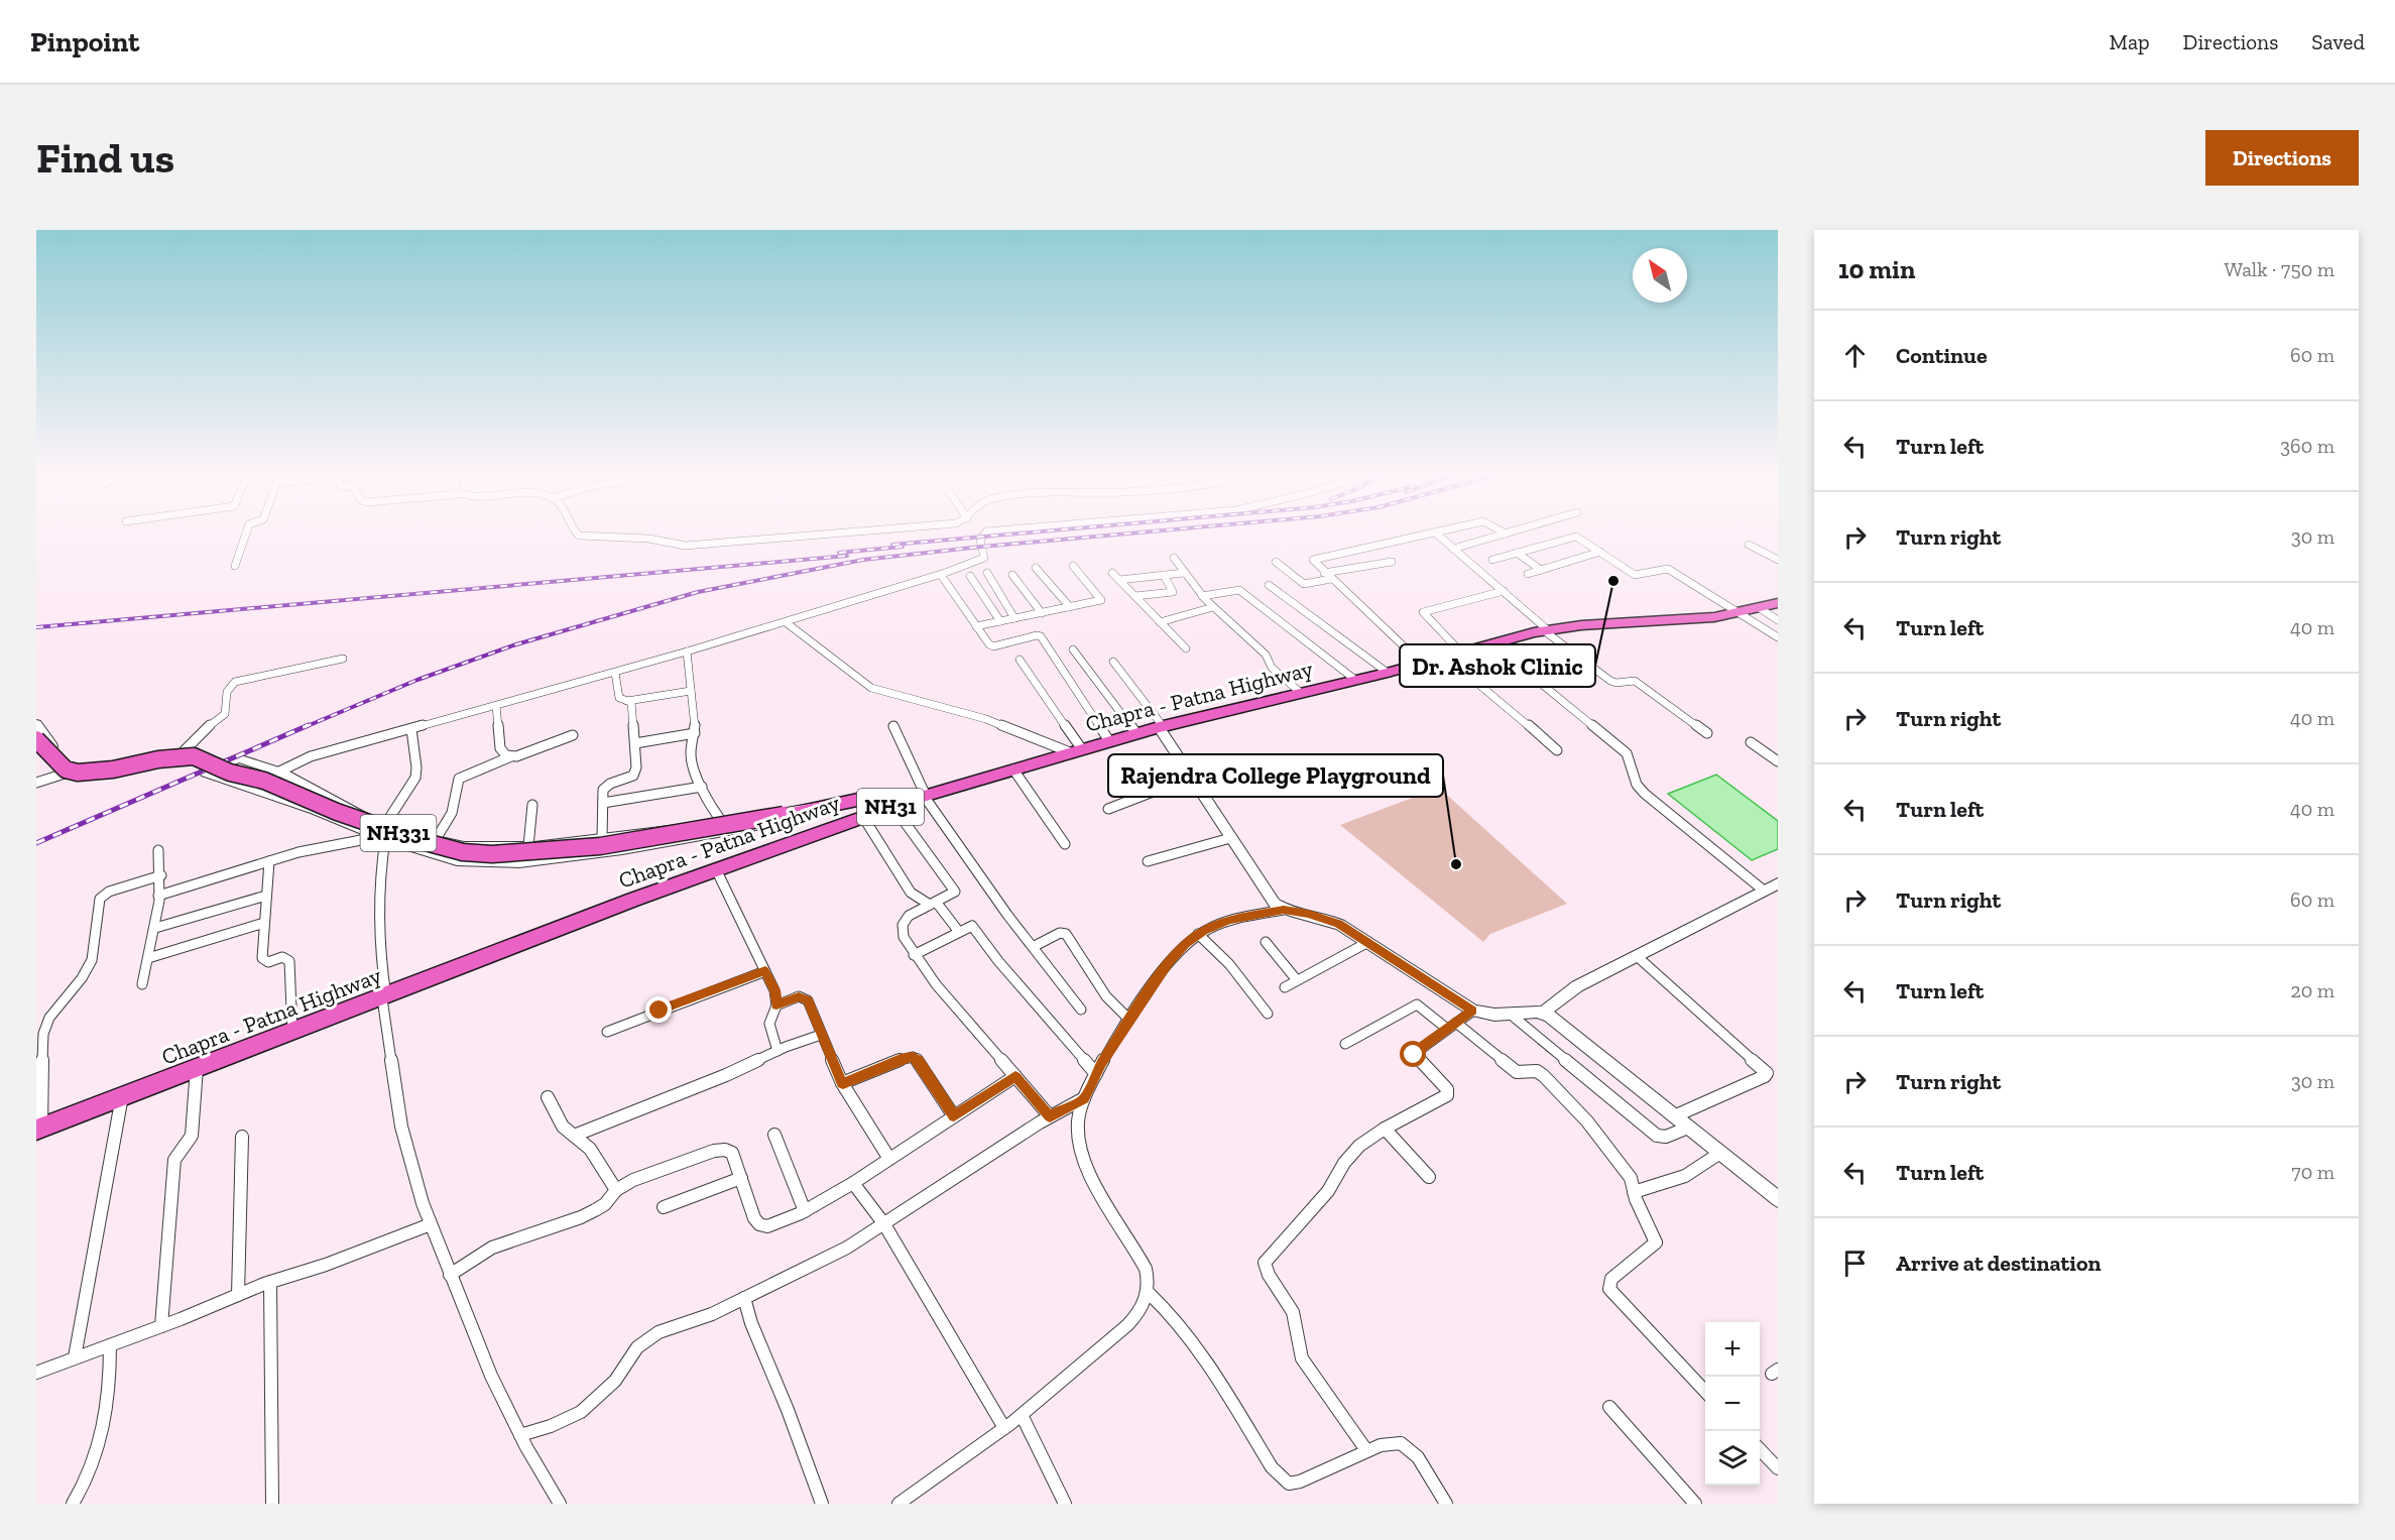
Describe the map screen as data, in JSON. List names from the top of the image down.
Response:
{
  "streets": {
    "highway": ["Chapra - Patna Highway", "NH31", "NH331"]
  },
  "crossings": [
    ["Chapra - Patna Highway", "NH331"]
  ],
  "places": ["Dr. Ashok Clinic", "Rajendra College Playground"],
  "north": "top left",
  "page": {
    "header": "Pinpoint",
    "nav": ["Map", "Directions", "Saved"],
    "buttons": "Directions",
    "title": "Find us",
    "heading": ["10 min", "Walk · 750 m"],
    "list": [
      ["Continue", "60 m"],
      ["Turn left", "360 m"],
      ["Turn right", "30 m"],
      ["Turn left", "40 m"],
      ["Turn right", "40 m"],
      ["Turn left", "40 m"],
      ["Turn right", "60 m"],
      ["Turn left", "20 m"],
      ["Turn right", "30 m"],
      ["Turn left", "70 m"],
      "Arrive at destination"
    ],
    "map_buttons": ["+", "−"]
  }
}
